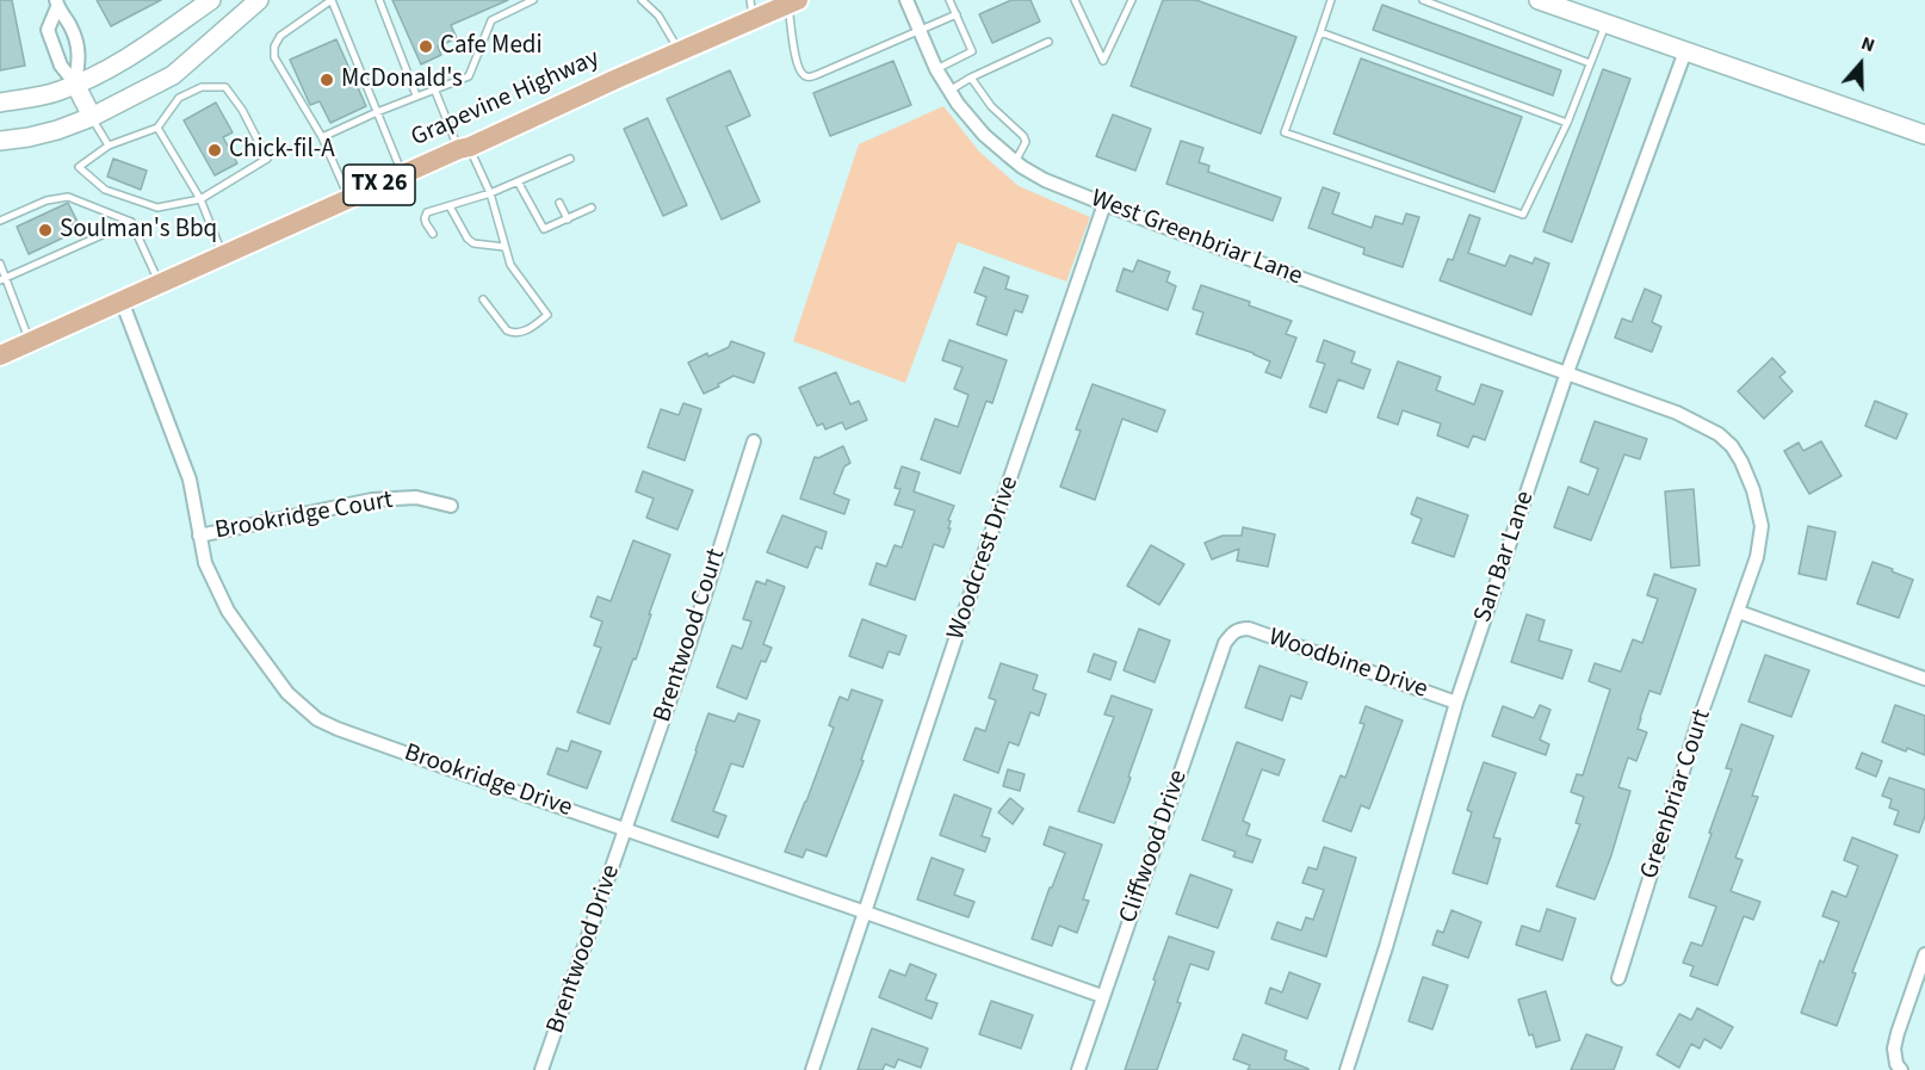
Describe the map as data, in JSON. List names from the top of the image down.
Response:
{
  "streets": {
    "main road": ["Grapevine Highway", "TX 26"],
    "street": [
      "West Greenbriar Lane",
      "Brookridge Court",
      "San Bar Lane",
      "Woodcrest Drive",
      "Brentwood Court",
      "Woodbine Drive",
      "Brookridge Drive",
      "Greenbriar Court",
      "Cliffwood Drive",
      "Brentwood Drive"
    ]
  },
  "crossings": [
    ["Grapevine Highway", "TX 26"],
    ["Grapevine Highway", "Brookridge Drive"],
    ["West Greenbriar Lane", "San Bar Lane"],
    ["West Greenbriar Lane", "Woodcrest Drive"],
    ["West Greenbriar Lane", "Greenbriar Court"],
    ["Brookridge Court", "Brookridge Drive"],
    ["San Bar Lane", "Woodbine Drive"],
    ["Woodcrest Drive", "Brookridge Drive"],
    ["Brentwood Court", "Brookridge Drive"],
    ["Brentwood Court", "Brentwood Drive"],
    ["Woodbine Drive", "Cliffwood Drive"],
    ["Brookridge Drive", "Cliffwood Drive"],
    ["Brookridge Drive", "Brentwood Drive"]
  ],
  "places": [
    "Cafe Medi",
    "McDonald's",
    "Chick-fil-A",
    "Soulman's Bbq"
  ],
  "north": "top"
}
